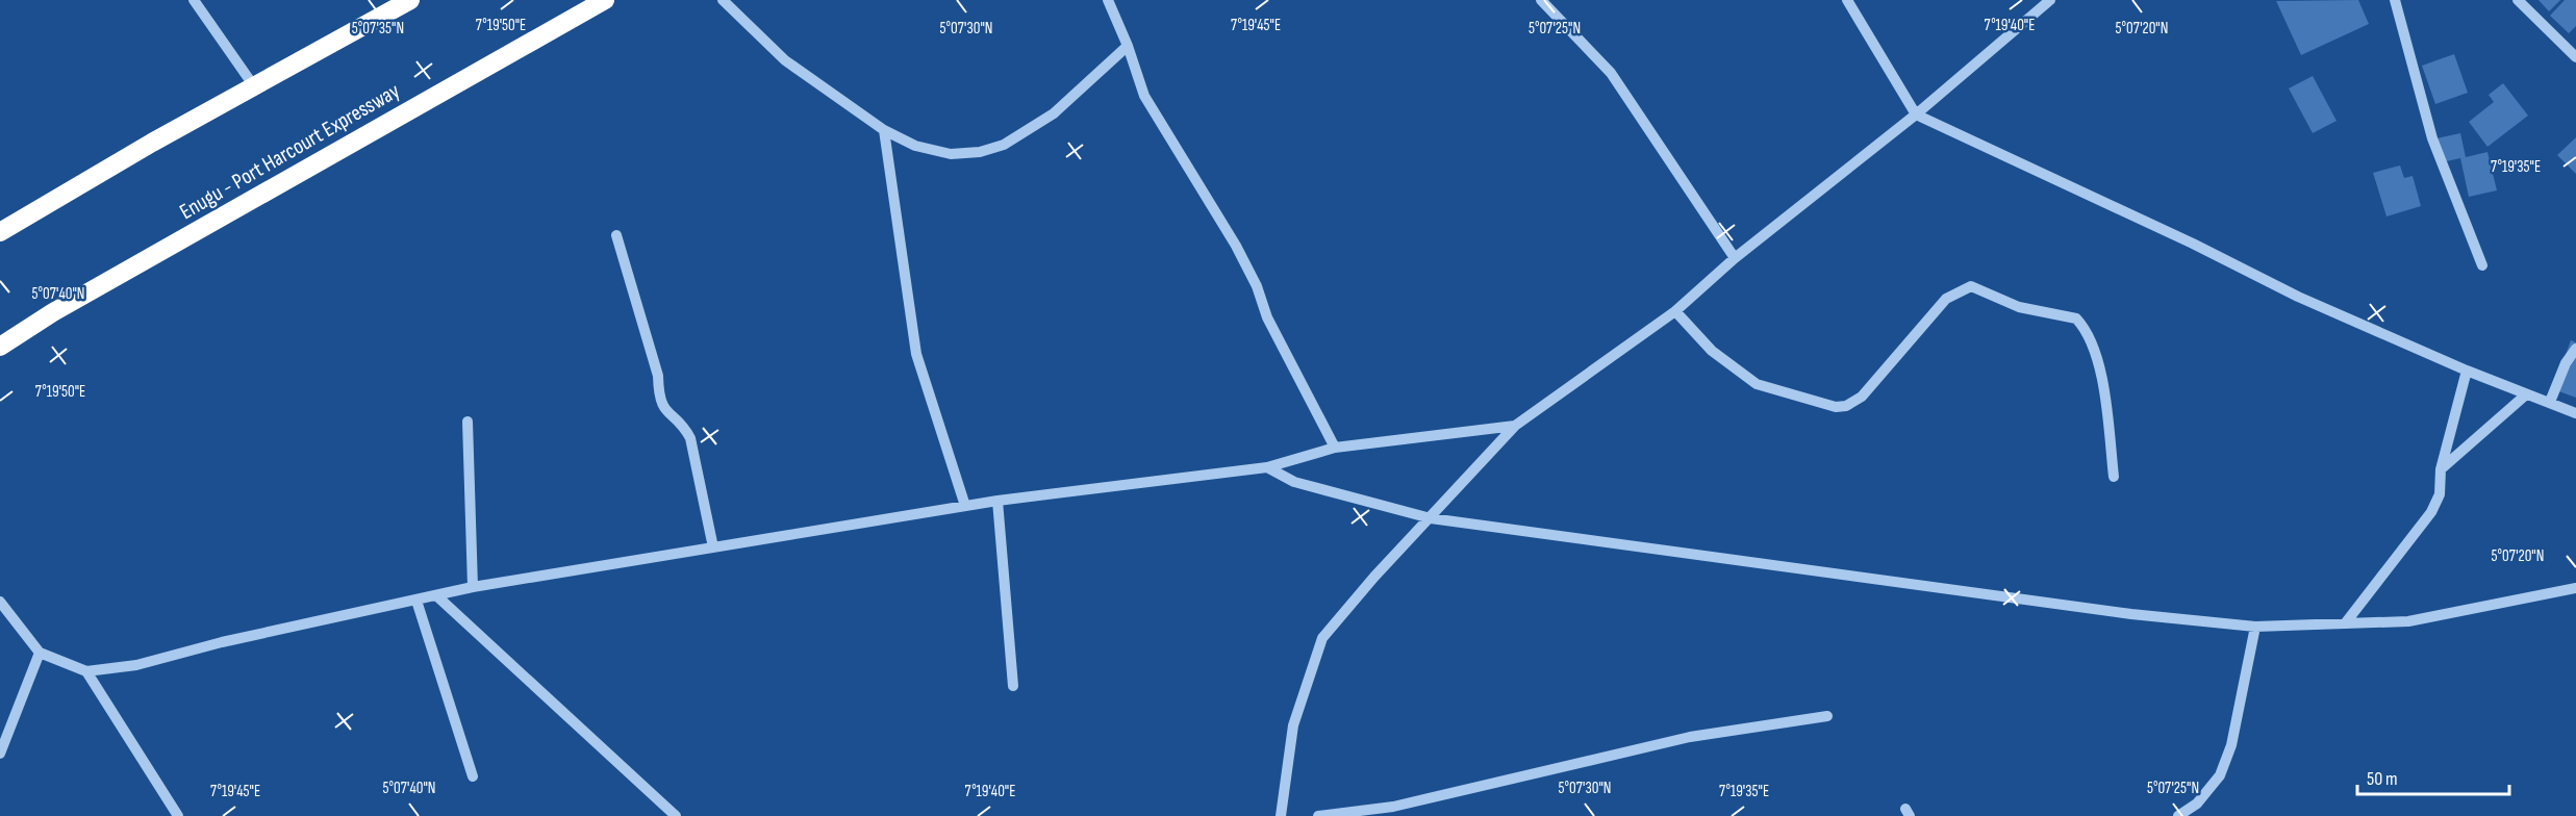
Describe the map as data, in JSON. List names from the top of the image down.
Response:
{
  "streets": {
    "highway": ["Enugu - Port Harcourt Expressway"]
  },
  "scale_bar": "50 m",
  "coordinates": [
    "7°19'50\"E",
    "7°19'45\"E",
    "7°19'40\"E",
    "5°07'35\"N",
    "5°07'30\"N",
    "5°07'25\"N",
    "5°07'20\"N",
    "7°19'35\"E",
    "5°07'40\"N"
  ]
}
